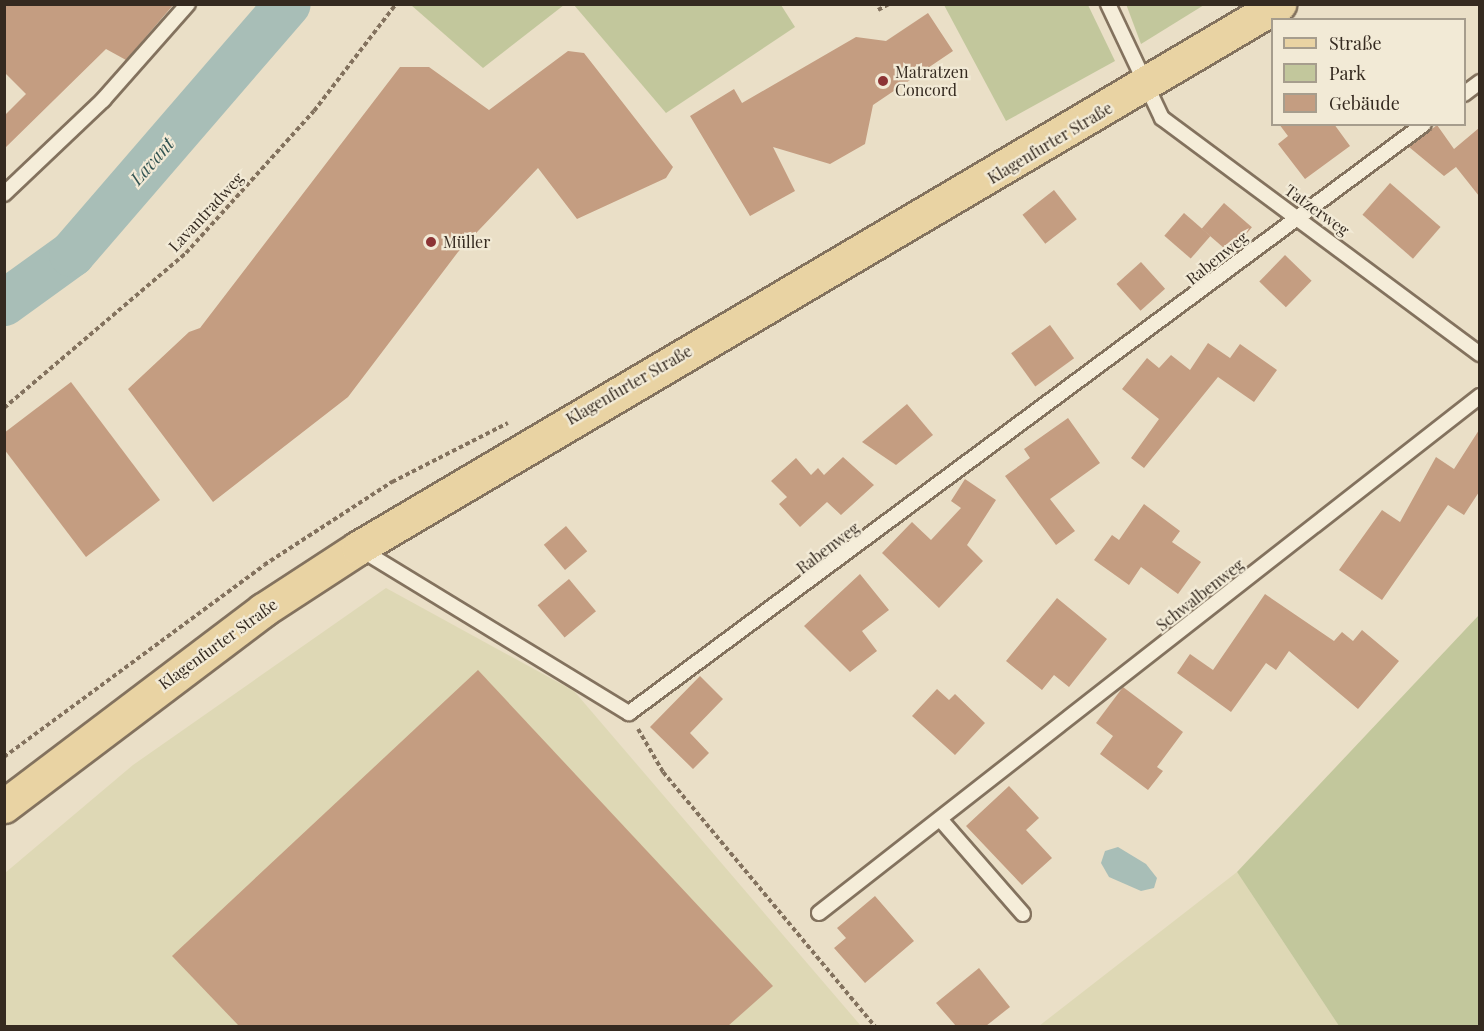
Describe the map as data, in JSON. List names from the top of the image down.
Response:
{
  "streets": {
    "main road": ["Klagenfurter Straße"],
    "lane": ["Tatzerweg", "Rabenweg", "Schwalbenweg"],
    "path": ["Lavantradweg"]
  },
  "crossings": [
    ["Klagenfurter Straße", "Tatzerweg"],
    ["Tatzerweg", "Rabenweg"]
  ],
  "water": ["Lavant"],
  "places": ["Matratzen Concord", "Müller"],
  "legend": ["Straße", "Park", "Gebäude"]
}
